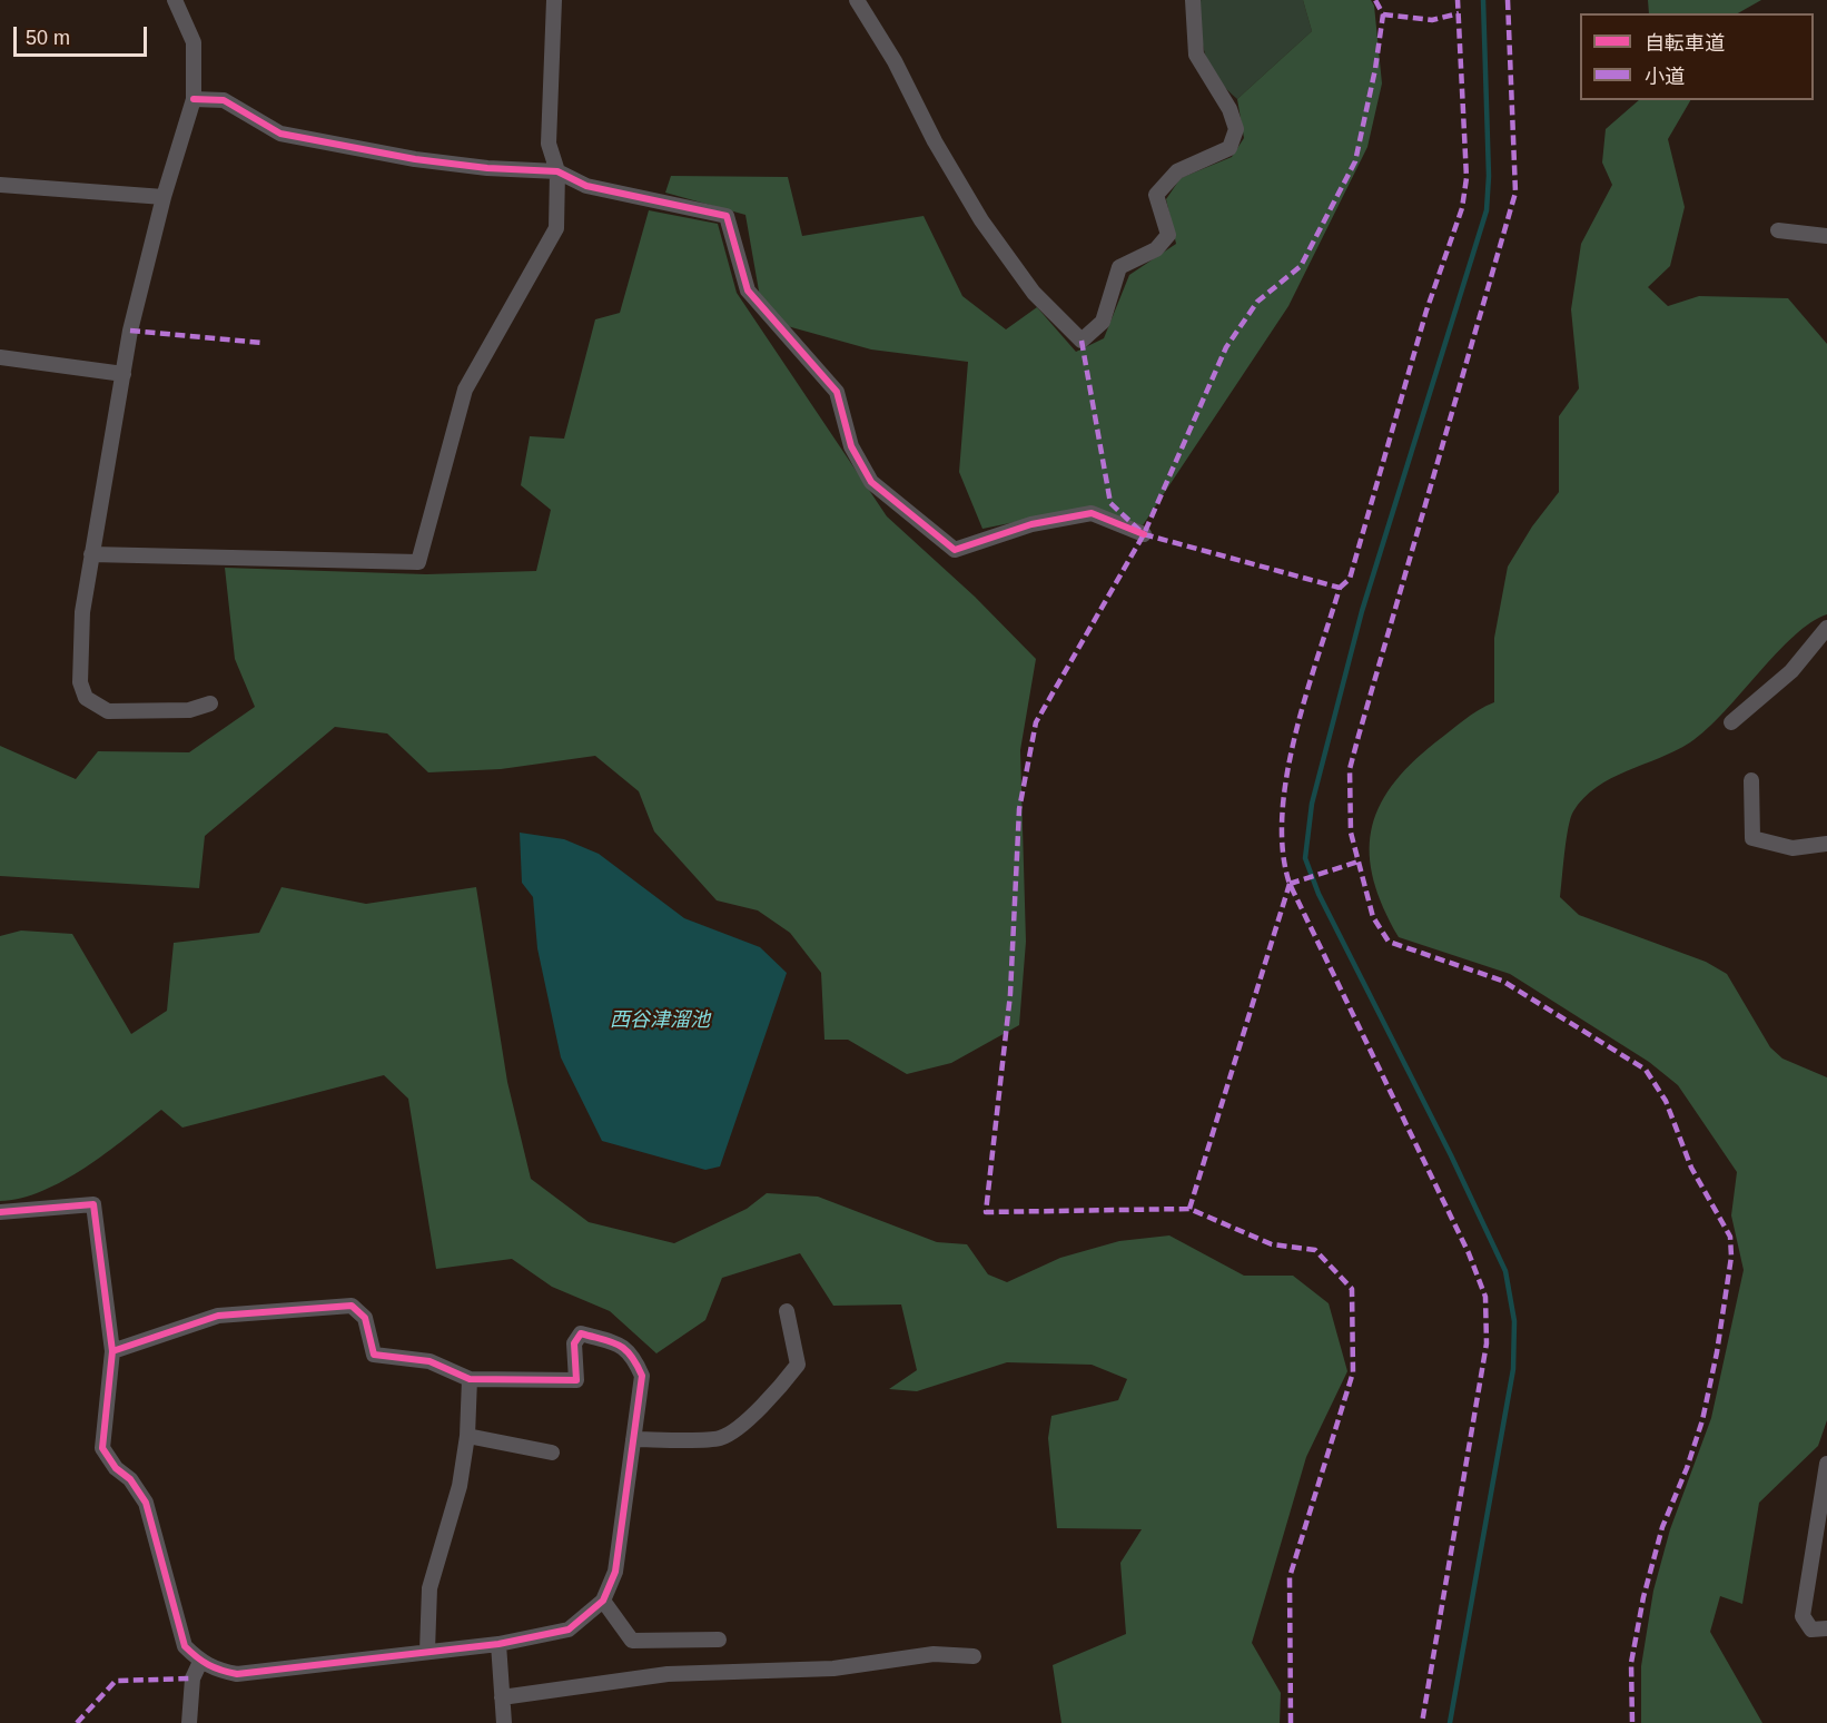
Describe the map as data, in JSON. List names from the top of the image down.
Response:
{
  "water": ["西谷津溜池"],
  "legend": ["自転車道", "小道"],
  "scale_bar": "50 m"
}
